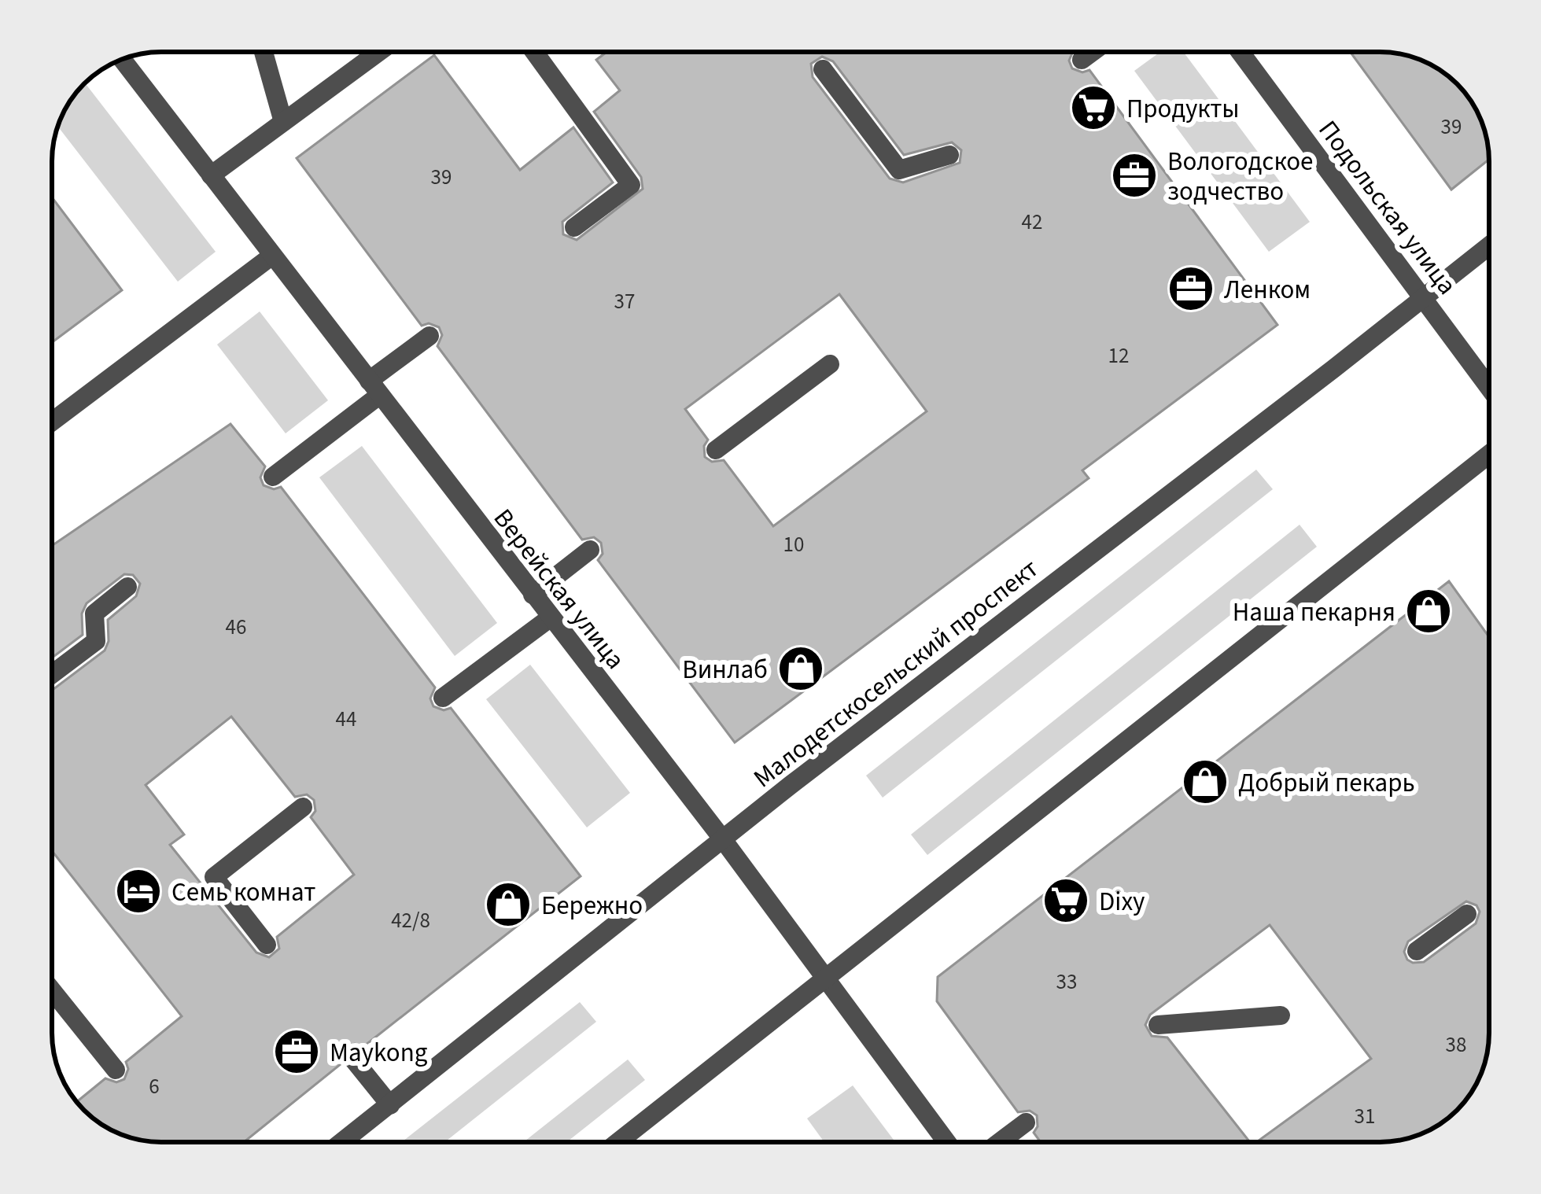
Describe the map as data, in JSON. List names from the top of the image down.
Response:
{
  "streets": {
    "street": ["Подольская улица", "Верейская улица", "Малодетскосельский проспект"]
  },
  "crossings": [
    ["Подольская улица", "Малодетскосельский проспект"],
    ["Верейская улица", "Малодетскосельский проспект"]
  ],
  "places": {
    "supermarket": ["Продукты", "Dixy"],
    "office": ["Вологодское зодчество", "Ленком", "Maykong"],
    "shop": [
      "Наша пекарня",
      "Винлаб",
      "Добрый пекарь",
      "Бережно"
    ],
    "hotel": ["Семь комнат"]
  },
  "house_numbers": [
    "39",
    "39",
    "42",
    "37",
    "12",
    "10",
    "46",
    "44",
    "42/8",
    "33",
    "38",
    "6",
    "31"
  ]
}
